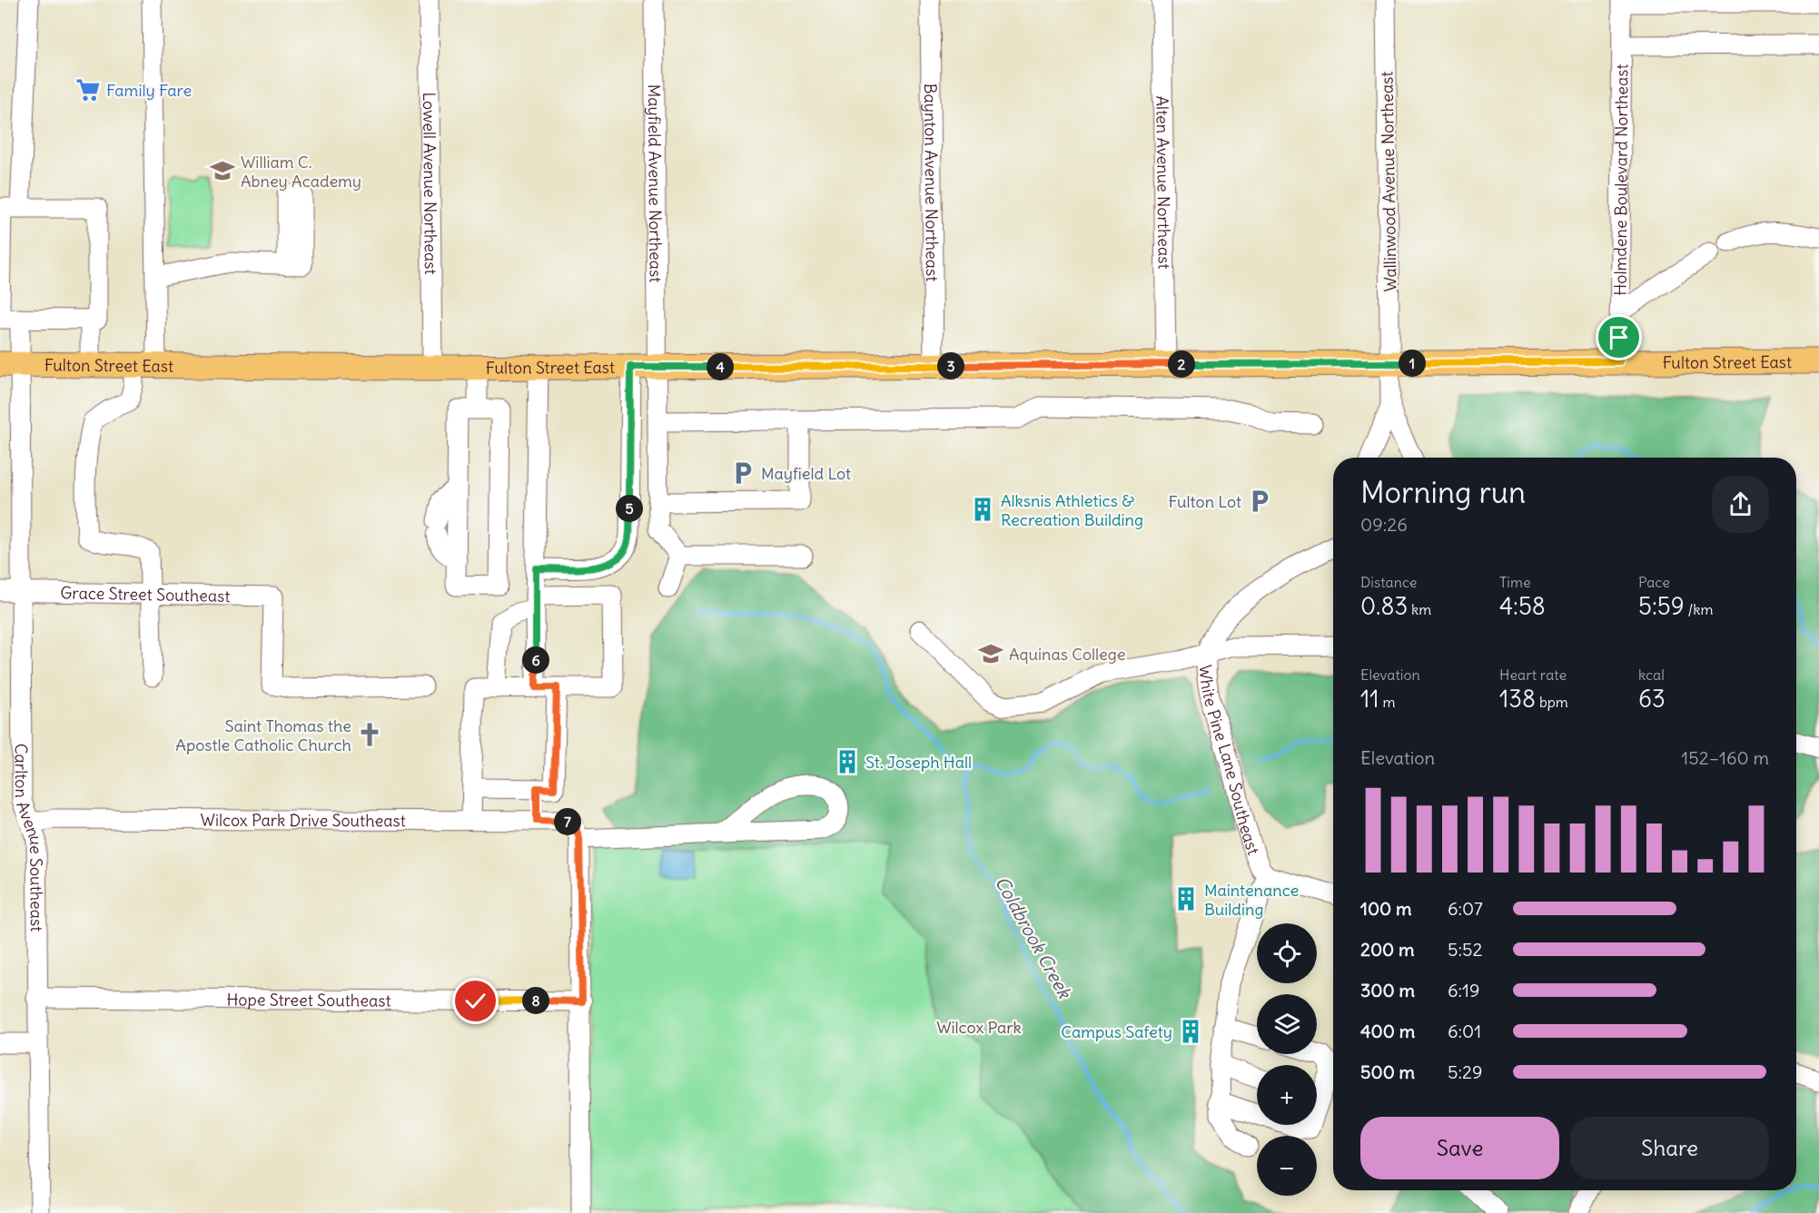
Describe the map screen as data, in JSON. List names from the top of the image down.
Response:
{
  "streets": {
    "main road": ["Fulton Street East"],
    "street": [
      "Holmdene Boulevard Northeast",
      "Wallinwood Avenue Northeast",
      "Alten Avenue Northeast",
      "Lowell Avenue Northeast",
      "Mayfield Avenue Northeast",
      "Baynton Avenue Northeast",
      "Grace Street Southeast",
      "White Pine Lane Southeast",
      "Wilcox Park Drive Southeast",
      "Carlton Avenue Southeast",
      "Hope Street Southeast"
    ]
  },
  "crossings": [
    ["Holmdene Boulevard Northeast", "Fulton Street East"],
    ["Wallinwood Avenue Northeast", "Fulton Street East"],
    ["Alten Avenue Northeast", "Fulton Street East"],
    ["Lowell Avenue Northeast", "Fulton Street East"],
    ["Mayfield Avenue Northeast", "Fulton Street East"],
    ["Baynton Avenue Northeast", "Fulton Street East"],
    ["Fulton Street East", "Carlton Avenue Southeast"],
    ["Grace Street Southeast", "Carlton Avenue Southeast"],
    ["Wilcox Park Drive Southeast", "Carlton Avenue Southeast"],
    ["Carlton Avenue Southeast", "Hope Street Southeast"]
  ],
  "water": ["Coldbrook Creek"],
  "parks": ["Wilcox Park"],
  "places": {
    "supermarket": ["Family Fare"],
    "school or university": ["William C. Abney Academy", "Aquinas College"],
    "parking": ["Mayfield Lot", "Fulton Lot"],
    "building": [
      "Alksnis Athletics & Recreation Building",
      "St. Joseph Hall",
      "Maintenance Building",
      "Campus Safety"
    ],
    "church": ["Saint Thomas the Apostle Catholic Church"]
  },
  "page": {
    "pins": [
      "1",
      "2",
      "3",
      "4",
      "5",
      "6",
      "7",
      "8"
    ],
    "heading": ["Morning run", "09:26"],
    "stats": [
      ["Distance", "0.83 km"],
      ["Time", "4:58"],
      ["Pace", "5:59 /km"],
      ["Elevation", "11 m"],
      ["Heart rate", "138 bpm"],
      ["kcal", "63"]
    ],
    "chart": ["Elevation", "152–160 m"],
    "list": [
      {
        "name": "100 m",
        "note": "6:07"
      },
      {
        "name": "200 m",
        "note": "5:52"
      },
      {
        "name": "300 m",
        "note": "6:19"
      },
      {
        "name": "400 m",
        "note": "6:01"
      },
      {
        "name": "500 m",
        "note": "5:29"
      }
    ],
    "map_buttons": ["+", "−"],
    "buttons": ["Save", "Share"]
  }
}
